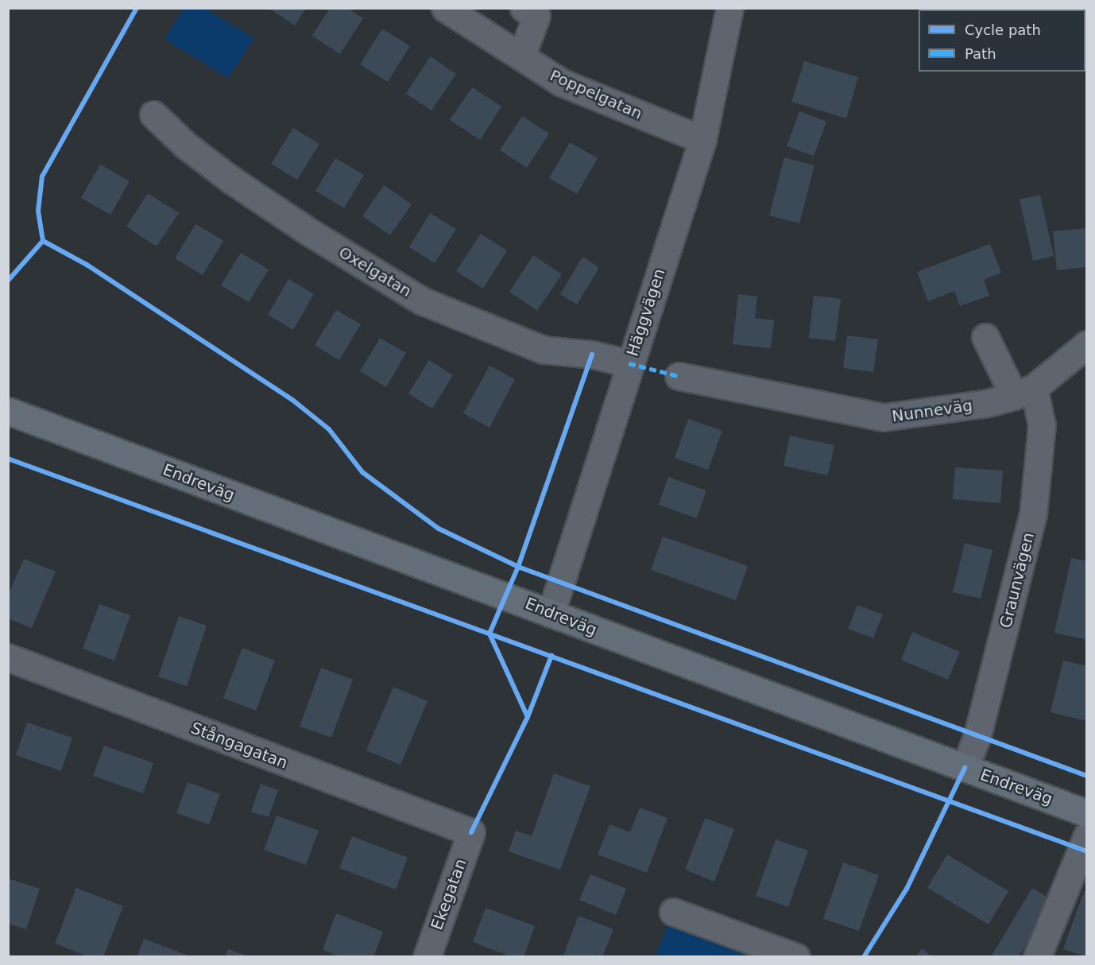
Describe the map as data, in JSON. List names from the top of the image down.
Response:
{
  "streets": {
    "main road": ["Endreväg"],
    "street": [
      "Poppelgatan",
      "Oxelgatan",
      "Häggvägen",
      "Nunneväg",
      "Graunvägen",
      "Stångagatan",
      "Ekegatan"
    ]
  },
  "crossings": [
    ["Poppelgatan", "Häggvägen"],
    ["Oxelgatan", "Häggvägen"],
    ["Häggvägen", "Endreväg"],
    ["Nunneväg", "Graunvägen"],
    ["Endreväg", "Graunvägen"],
    ["Stångagatan", "Ekegatan"]
  ],
  "legend": ["Cycle path", "Path"]
}
